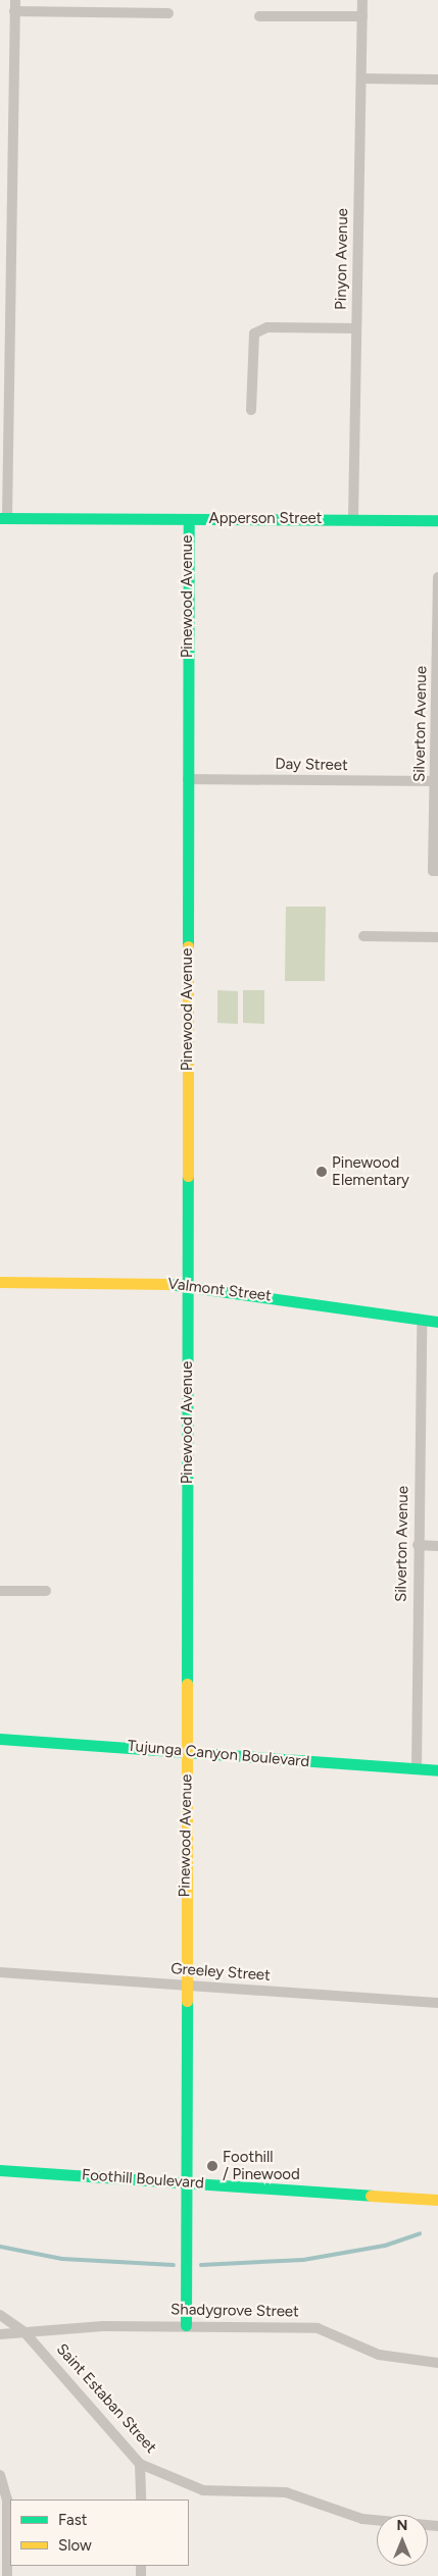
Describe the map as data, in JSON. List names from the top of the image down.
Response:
{
  "streets": {
    "street": [
      "Pinyon Avenue",
      "Apperson Street",
      "Pinewood Avenue",
      "Silverton Avenue",
      "Day Street",
      "Valmont Street",
      "Tujunga Canyon Boulevard",
      "Greeley Street",
      "Foothill Boulevard",
      "Shadygrove Street",
      "Saint Estaban Street"
    ]
  },
  "crossings": [
    ["Pinyon Avenue", "Apperson Street"],
    ["Apperson Street", "Pinewood Avenue"],
    ["Pinewood Avenue", "Day Street"],
    ["Pinewood Avenue", "Valmont Street"],
    ["Pinewood Avenue", "Tujunga Canyon Boulevard"],
    ["Pinewood Avenue", "Greeley Street"],
    ["Pinewood Avenue", "Foothill Boulevard"],
    ["Pinewood Avenue", "Shadygrove Street"],
    ["Silverton Avenue", "Day Street"],
    ["Silverton Avenue", "Valmont Street"],
    ["Silverton Avenue", "Tujunga Canyon Boulevard"],
    ["Shadygrove Street", "Saint Estaban Street"]
  ],
  "places": ["Pinewood Elementary", "Foothill / Pinewood"],
  "legend": ["Fast", "Slow"],
  "north": "top"
}
